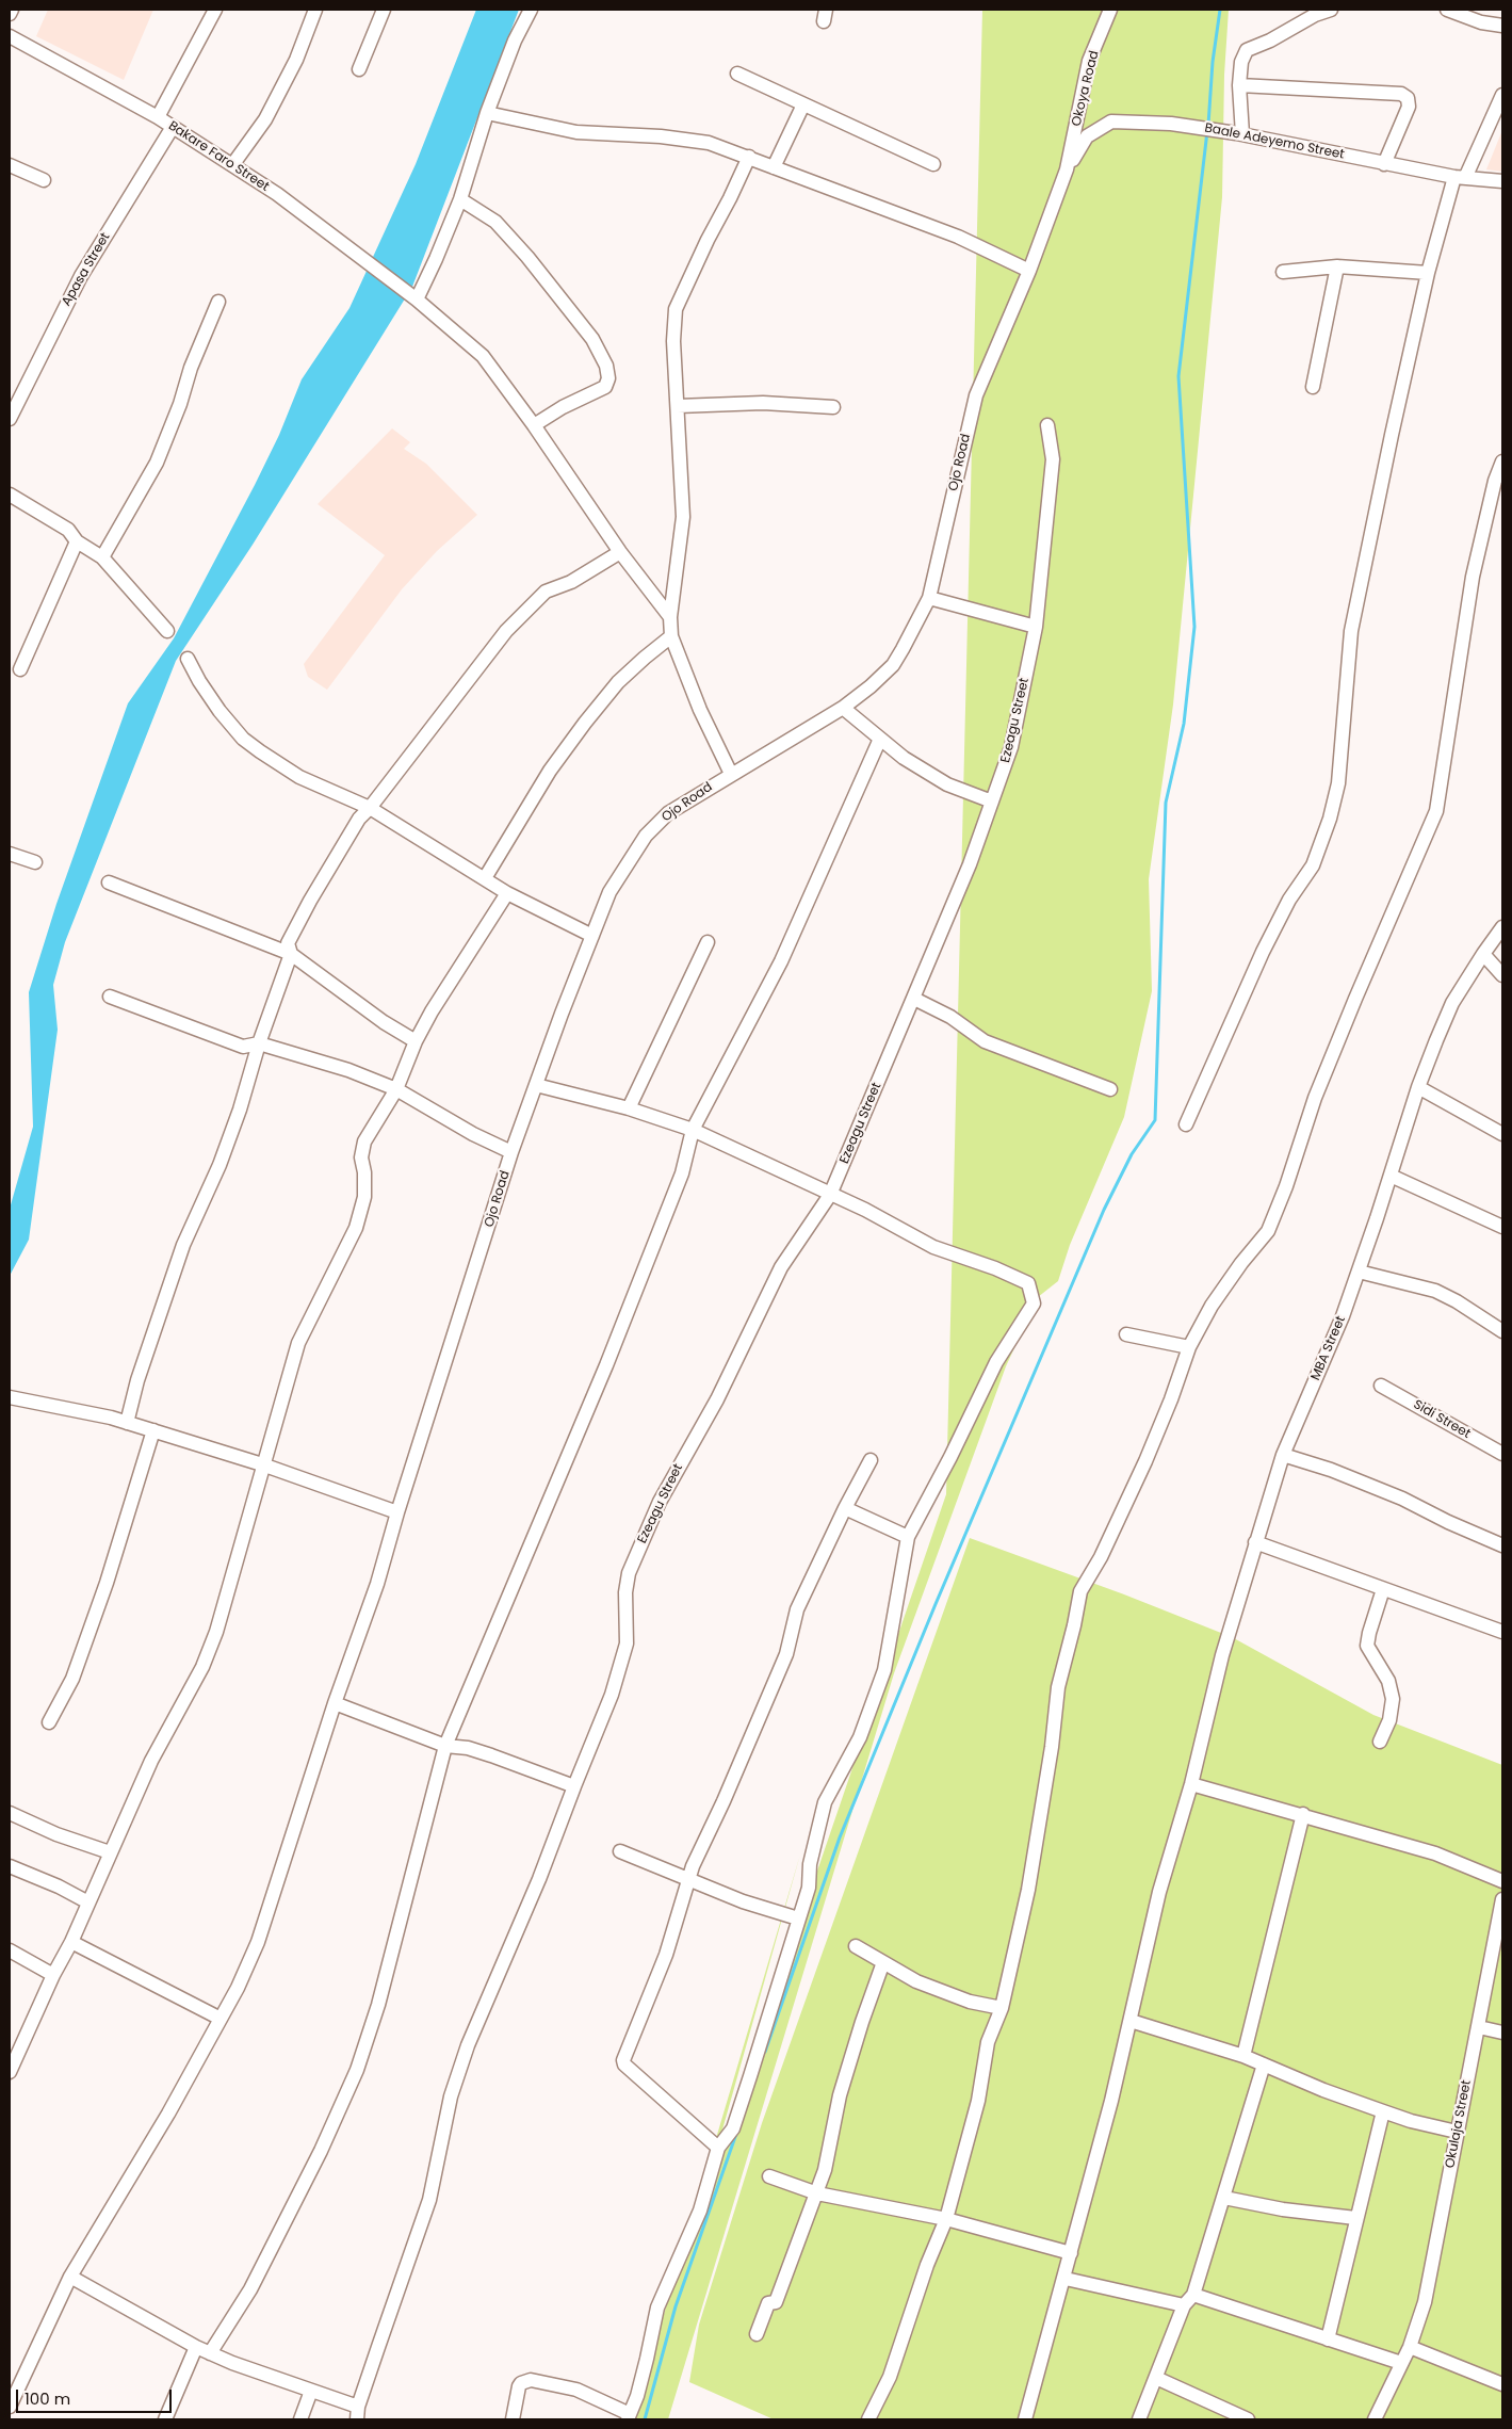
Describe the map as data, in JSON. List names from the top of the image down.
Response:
{
  "streets": {
    "street": [
      "Okoya Road",
      "Baale Adeyemo Street",
      "Bakare Faro Street",
      "Apasa Street",
      "Ojo Road",
      "Ezeagu Street",
      "MBA Street",
      "Sidi Street",
      "Okulaja Street"
    ]
  },
  "crossings": [
    ["Okoya Road", "Baale Adeyemo Street"],
    ["Okoya Road", "Ojo Road"],
    ["Baale Adeyemo Street", "Ojo Road"],
    ["Bakare Faro Street", "Apasa Street"]
  ],
  "scale_bar": "100 m"
}
